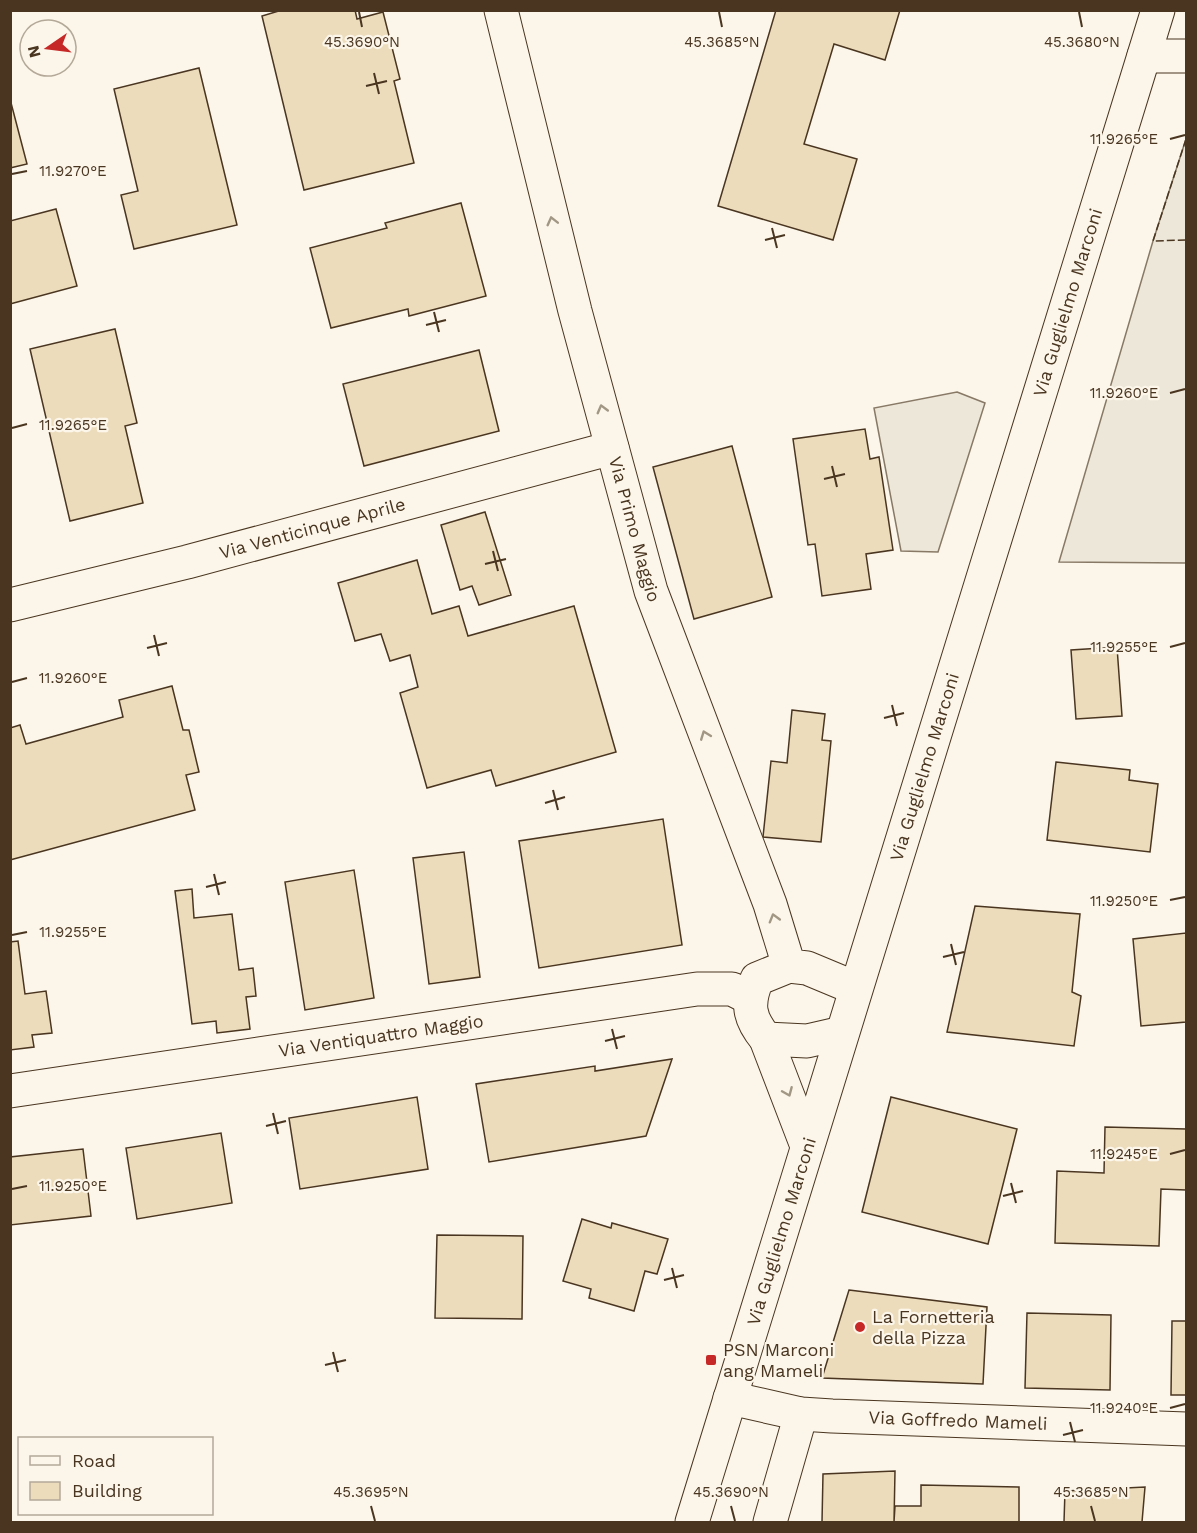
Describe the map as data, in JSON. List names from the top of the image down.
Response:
{
  "streets": {
    "street": [
      "Via Guglielmo Marconi",
      "Via Primo Maggio",
      "Via Venticinque Aprile",
      "Via Ventiquattro Maggio",
      "Via Goffredo Mameli"
    ]
  },
  "crossings": [
    ["Via Guglielmo Marconi", "Via Primo Maggio"],
    ["Via Guglielmo Marconi", "Via Ventiquattro Maggio"],
    ["Via Guglielmo Marconi", "Via Goffredo Mameli"],
    ["Via Primo Maggio", "Via Venticinque Aprile"],
    ["Via Primo Maggio", "Via Ventiquattro Maggio"]
  ],
  "one_way": ["Via Primo Maggio"],
  "places": {
    "other": ["La Fornetteria della Pizza"],
    "transit": ["PSN Marconi ang Mameli"]
  },
  "legend": ["Road", "Building"],
  "north": "left",
  "coordinates": [
    "45.3690°N",
    "45.3685°N",
    "45.3680°N",
    "11.9265°E",
    "11.9270°E",
    "11.9260°E",
    "11.9255°E",
    "11.9250°E",
    "11.9245°E",
    "11.9240°E",
    "45.3695°N"
  ]
}
